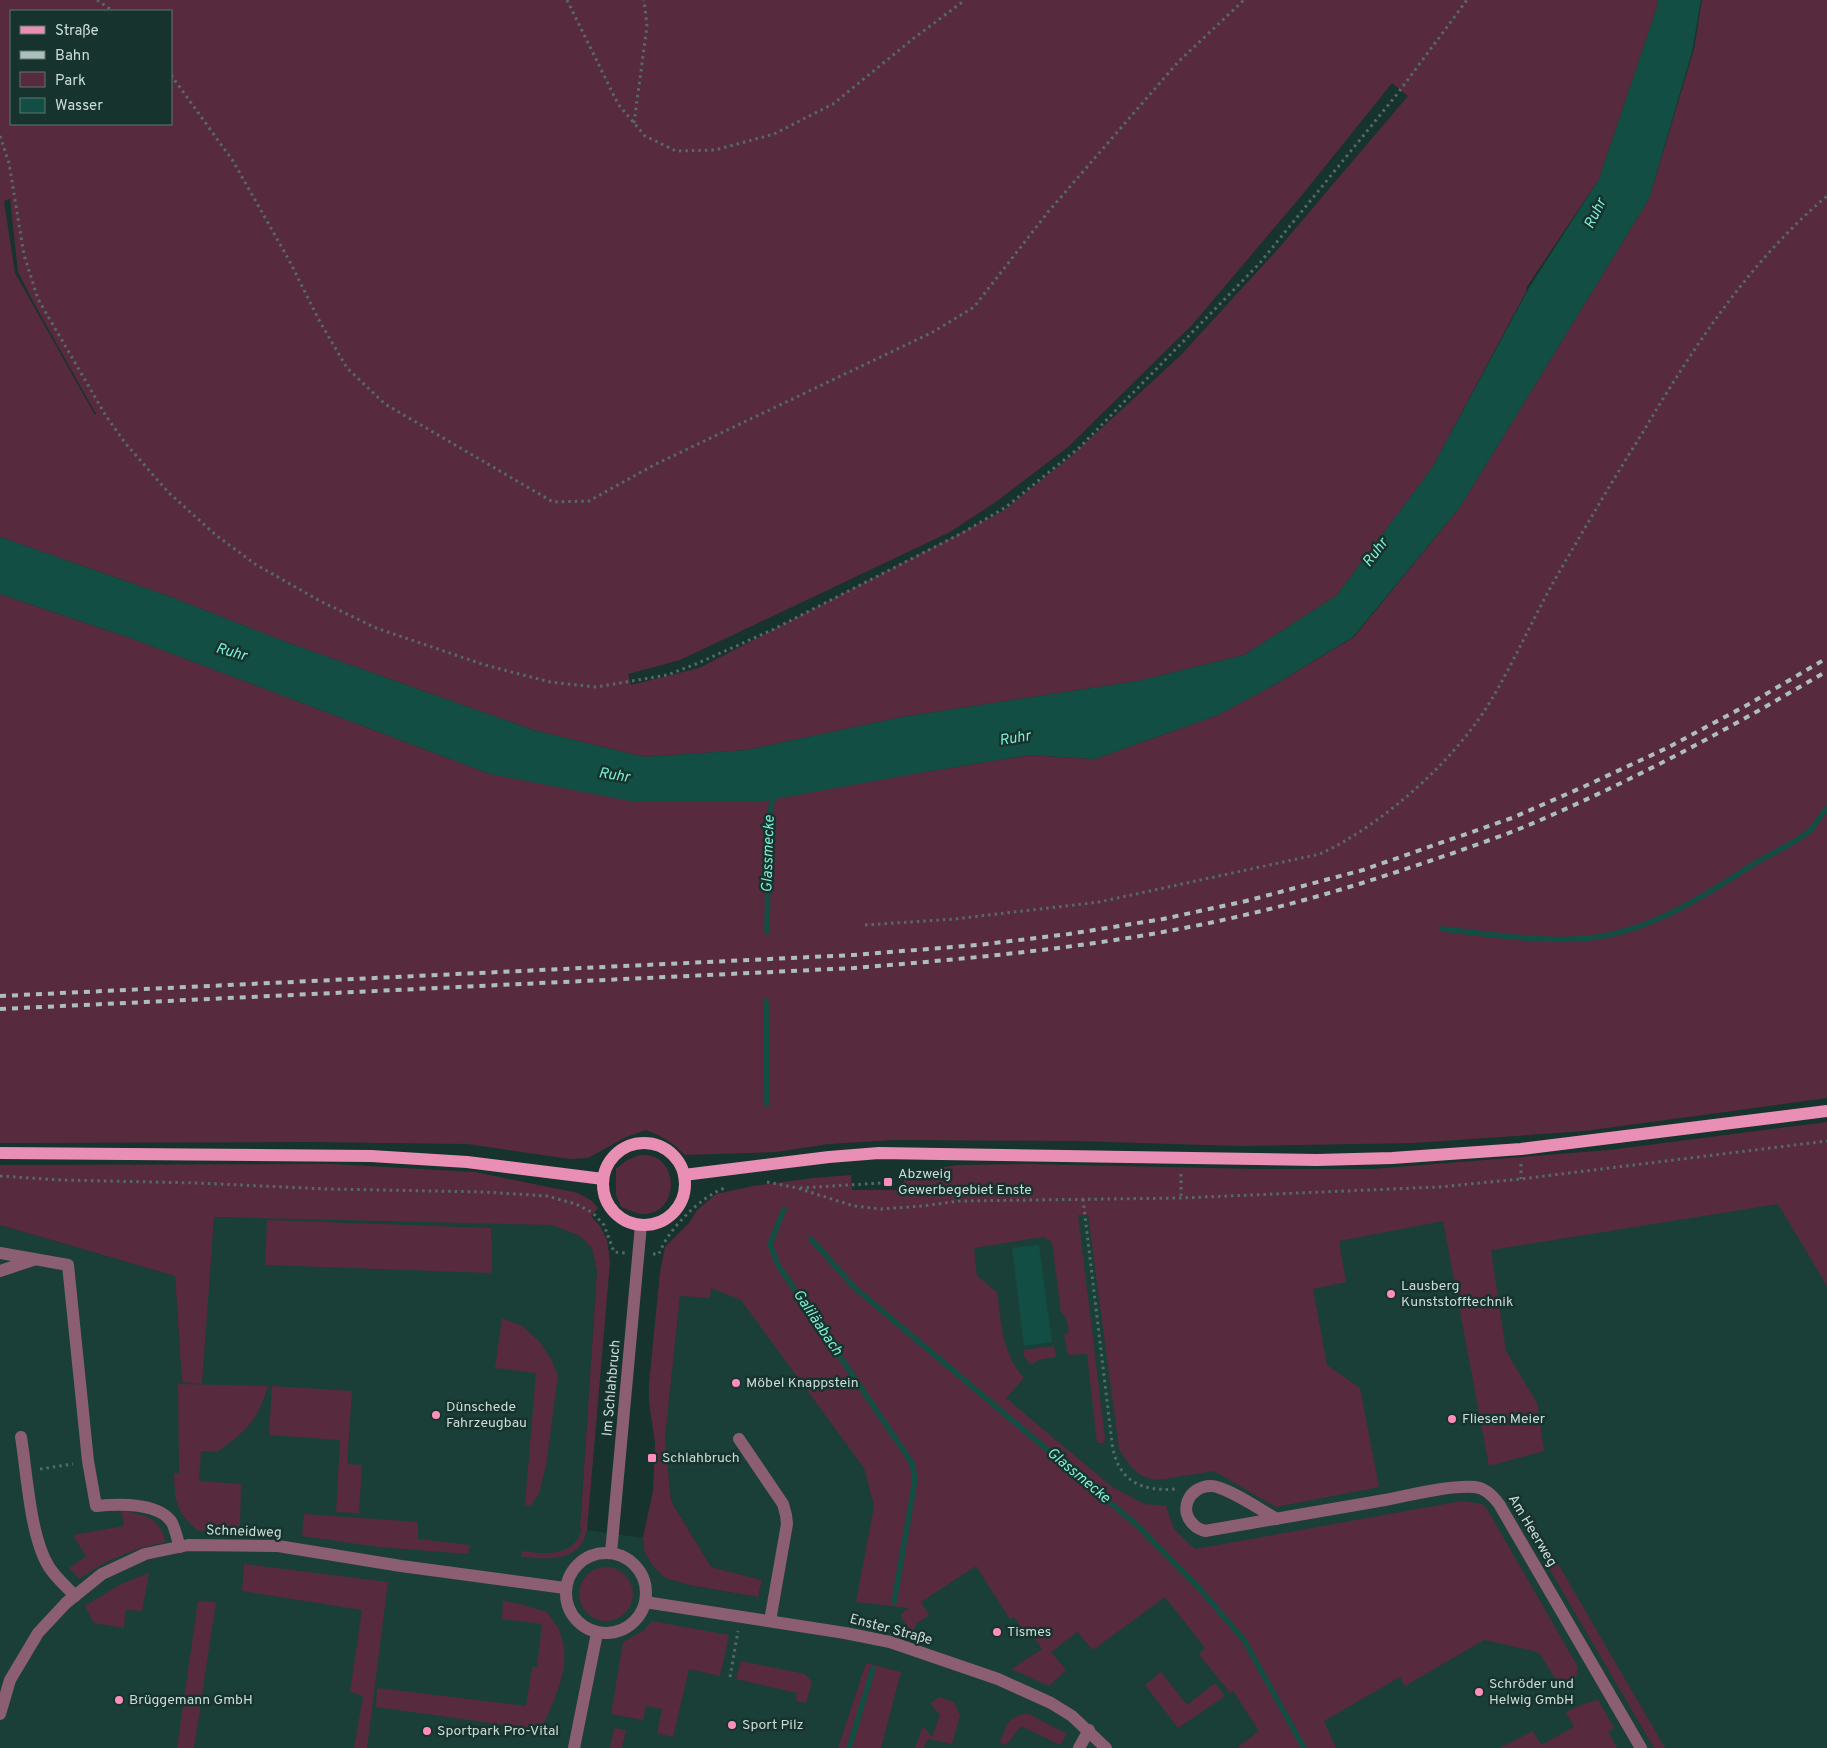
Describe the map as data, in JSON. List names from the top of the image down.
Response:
{
  "streets": {
    "street": [
      "Im Schlahbruch",
      "Am Heerweg",
      "Schneidweg",
      "Enster Straße"
    ]
  },
  "crossings": [
    ["Im Schlahbruch", "Schneidweg"],
    ["Im Schlahbruch", "Enster Straße"],
    ["Schneidweg", "Enster Straße"]
  ],
  "water": ["Ruhr", "Glassmecke", "Galiläabach"],
  "places": {
    "transit": ["Abzweig Gewerbegebiet Enste", "Schlahbruch"],
    "other": [
      "Lausberg Kunststofftechnik",
      "Möbel Knappstein",
      "Dünschede Fahrzeugbau",
      "Fliesen Meier",
      "Tismes",
      "Schröder und Helwig GmbH",
      "Brüggemann GmbH",
      "Sport Pilz",
      "Sportpark Pro-Vital"
    ]
  },
  "legend": [
    "Straße",
    "Bahn",
    "Park",
    "Wasser"
  ]
}
